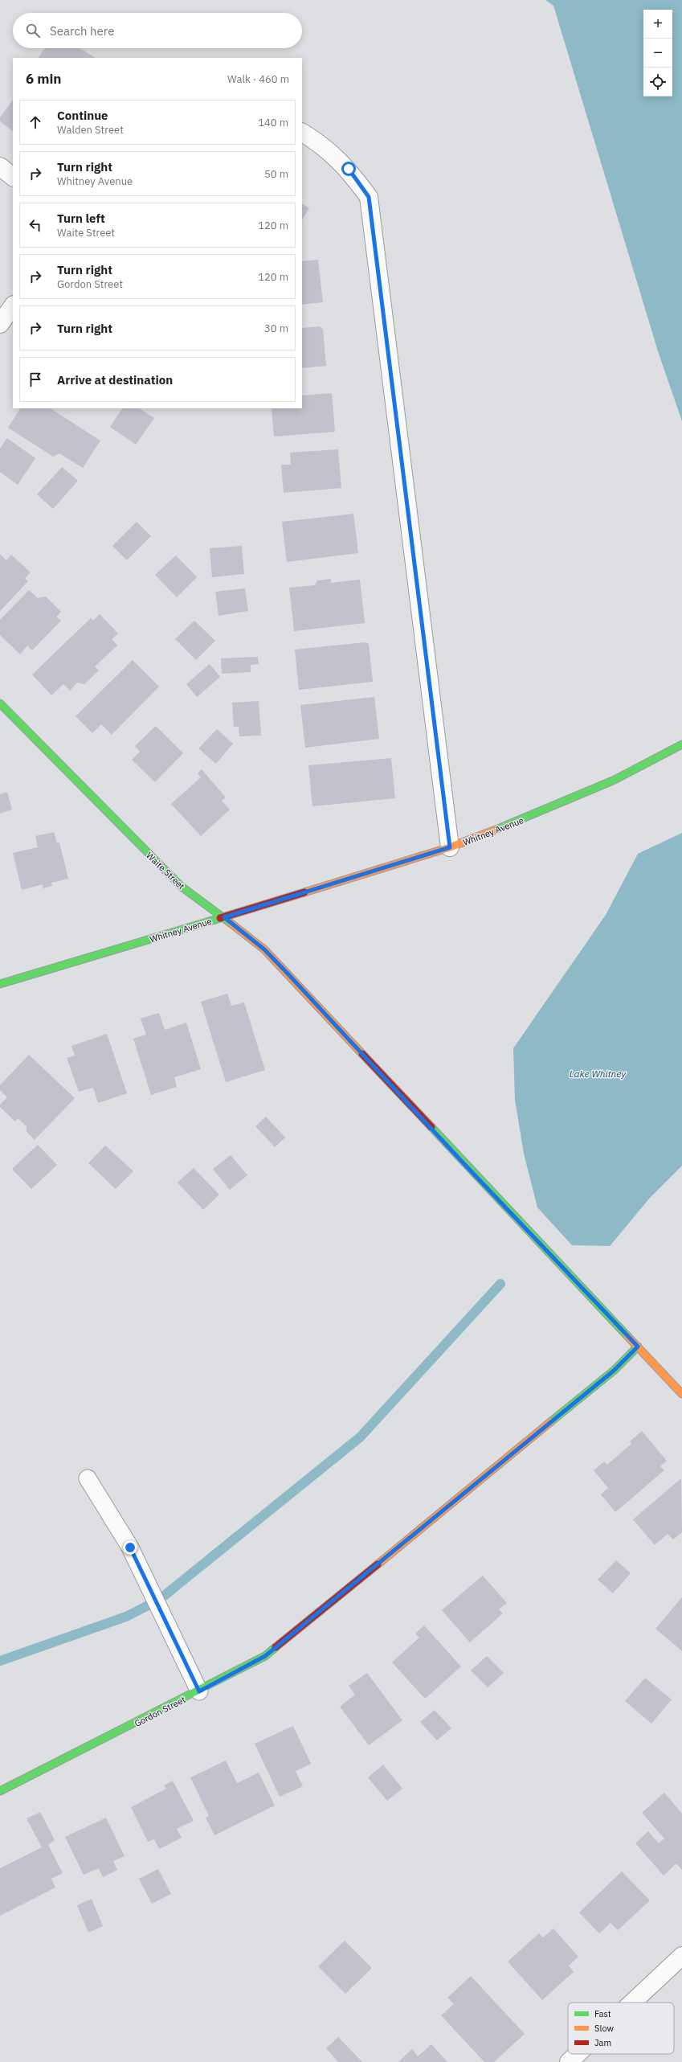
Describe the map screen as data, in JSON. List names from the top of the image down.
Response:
{
  "streets": {
    "street": ["Whitney Avenue", "Waite Street", "Gordon Street"]
  },
  "crossings": [
    ["Whitney Avenue", "Waite Street"],
    ["Waite Street", "Gordon Street"]
  ],
  "water": ["Lake Whitney"],
  "legend": ["Fast", "Slow", "Jam"],
  "page": {
    "map_buttons": ["+", "−"],
    "search": "Search here",
    "heading": ["6 min", "Walk · 460 m"],
    "list": [
      ["Continue", "Walden Street", "140 m"],
      ["Turn right", "Whitney Avenue", "50 m"],
      ["Turn left", "Waite Street", "120 m"],
      ["Turn right", "Gordon Street", "120 m"],
      ["Turn right", "30 m"],
      "Arrive at destination"
    ]
  }
}
